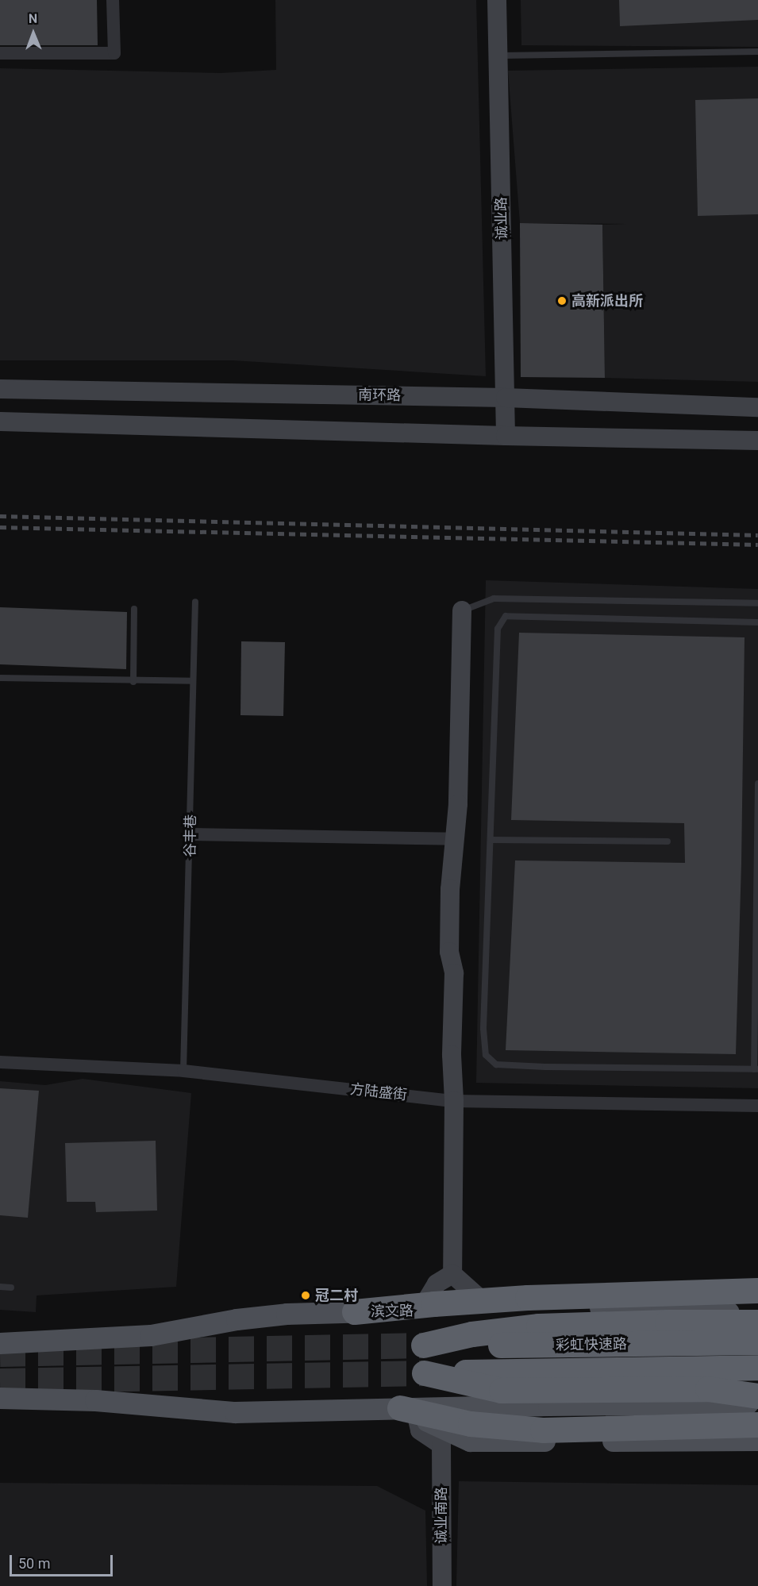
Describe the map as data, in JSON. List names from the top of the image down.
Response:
{
  "streets": {
    "highway": ["彩虹快速路"],
    "main road": [
      "诚业路",
      "南环路",
      "滨文路",
      "诚业南路"
    ],
    "street": ["方陆盛街"],
    "lane": ["谷丰巷"]
  },
  "crossings": [
    ["诚业路", "南环路"],
    ["谷丰巷", "方陆盛街"]
  ],
  "places": ["高新派出所", "冠二村"],
  "scale_bar": "50 m",
  "north": "top"
}
